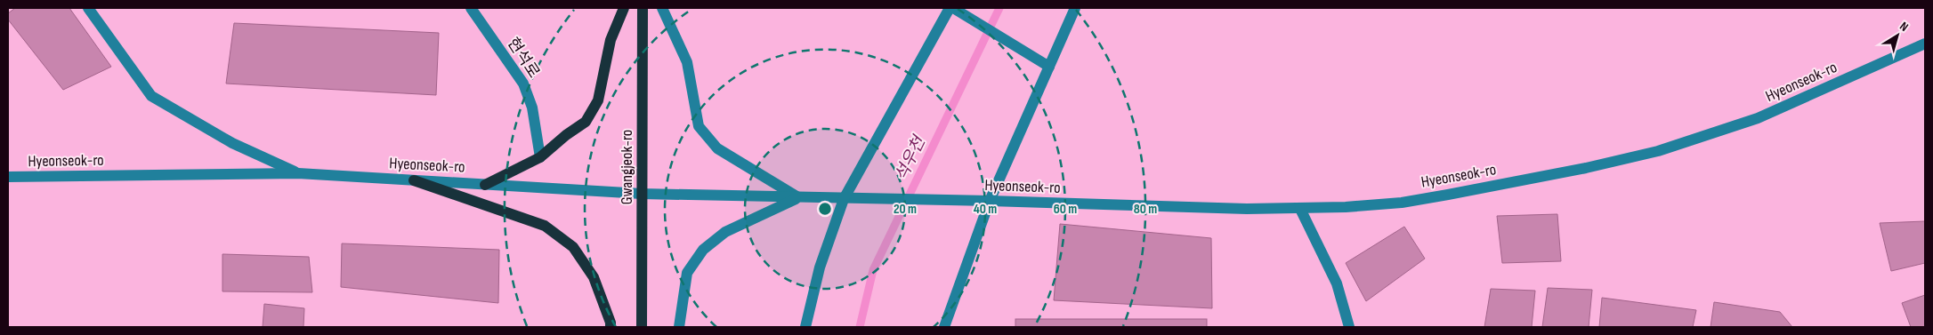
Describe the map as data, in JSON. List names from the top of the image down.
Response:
{
  "streets": {
    "main road": ["Gwangjeok-ro"],
    "street": ["현석로", "Hyeonseok-ro"]
  },
  "crossings": [
    ["Hyeonseok-ro", "Gwangjeok-ro"]
  ],
  "water": ["석우천"],
  "north": "top right",
  "rings": [
    "20 m",
    "40 m",
    "60 m",
    "80 m"
  ]
}
